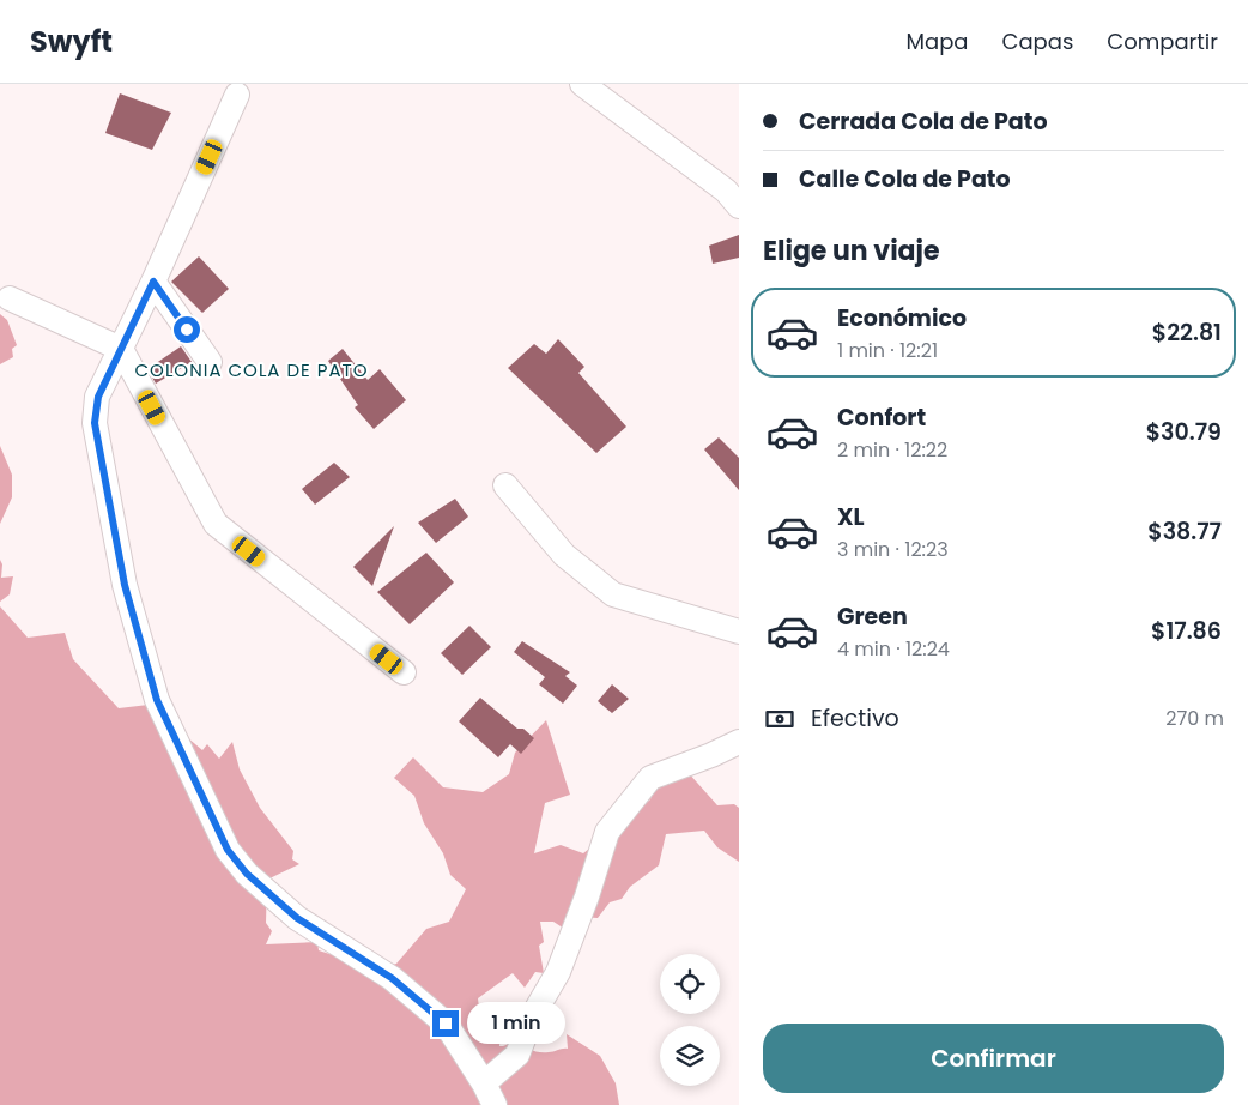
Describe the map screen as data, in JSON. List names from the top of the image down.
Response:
{
  "districts": ["COLONIA COLA DE PATO"],
  "page": {
    "header": "Swyft",
    "nav": ["Mapa", "Capas", "Compartir"],
    "banner": ["Cerrada Cola de Pato", "Calle Cola de Pato"],
    "heading": "Elige un viaje",
    "list": [
      {
        "name": "Económico",
        "note": "1 min · 12:21",
        "value": "$22.81"
      },
      {
        "name": "Confort",
        "note": "2 min · 12:22",
        "value": "$30.79"
      },
      {
        "name": "XL",
        "note": "3 min · 12:23",
        "value": "$38.77"
      },
      {
        "name": "Green",
        "note": "4 min · 12:24",
        "value": "$17.86"
      }
    ],
    "pay": ["Efectivo", "270 m"],
    "bubble": "1 min",
    "buttons": "Confirmar"
  }
}
